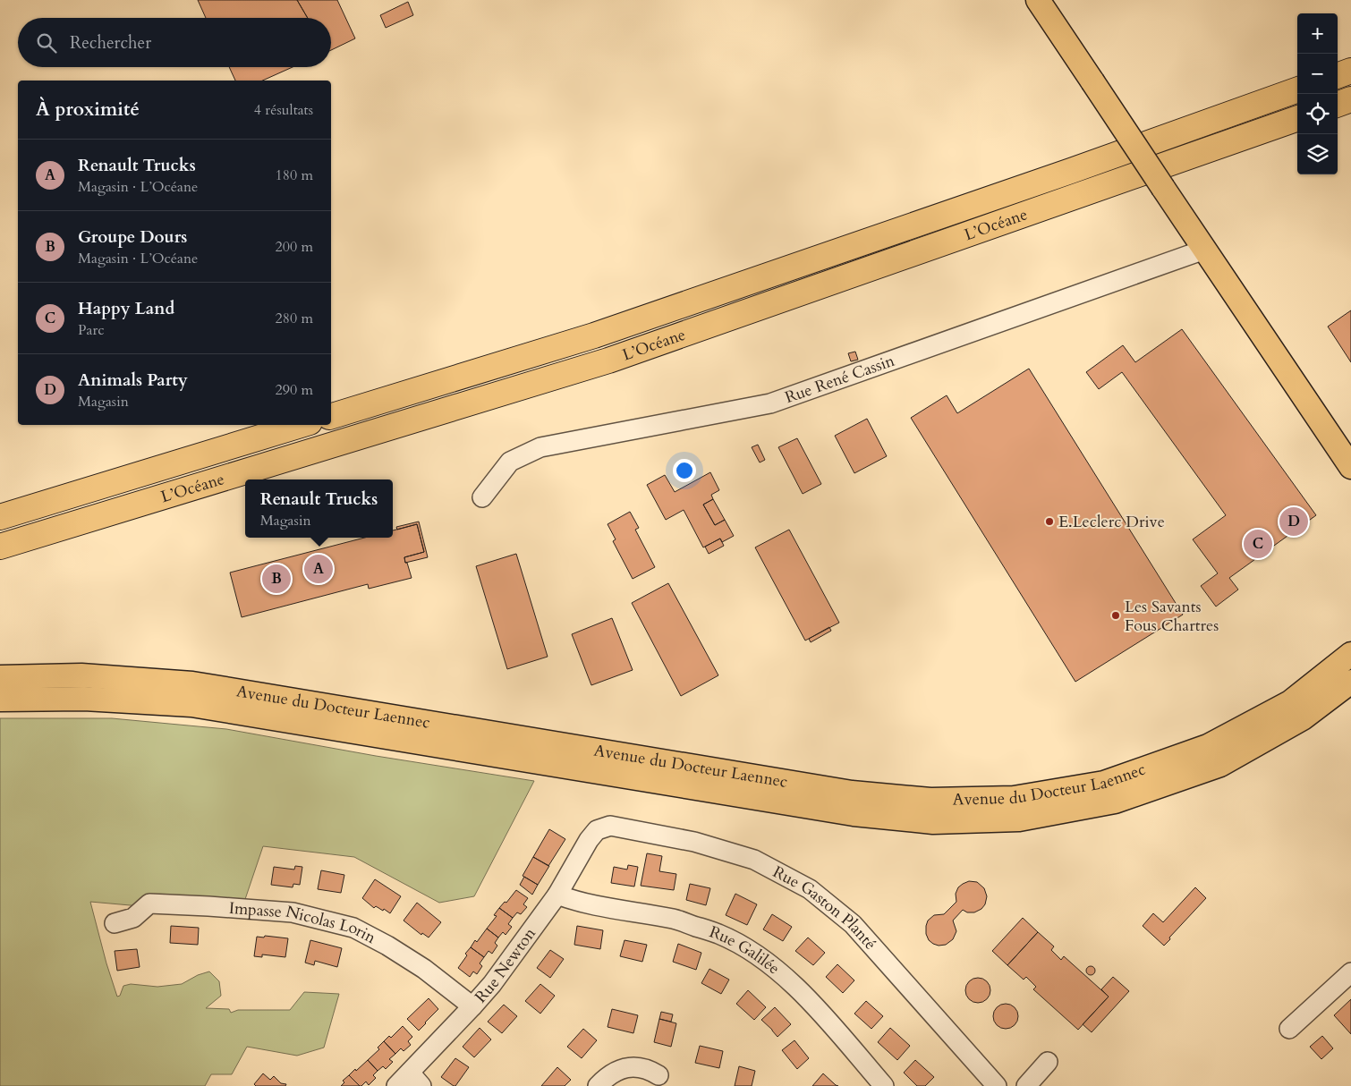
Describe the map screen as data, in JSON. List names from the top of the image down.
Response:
{
  "streets": {
    "highway": ["L’Océane"],
    "main road": ["Avenue du Docteur Laennec"],
    "street": [
      "Rue René Cassin",
      "Rue Gaston Planté",
      "Impasse Nicolas Lorin",
      "Rue Galilée",
      "Rue Newton"
    ]
  },
  "crossings": [
    ["Rue Gaston Planté", "Rue Newton"],
    ["Impasse Nicolas Lorin", "Rue Newton"],
    ["Rue Galilée", "Rue Newton"]
  ],
  "places": ["E.Leclerc Drive", "Les Savants Fous Chartres"],
  "page": {
    "map_buttons": ["+", "−"],
    "search": "Rechercher",
    "heading": ["À proximité", "4 résultats"],
    "list": [
      {
        "mark": "A",
        "name": "Renault Trucks",
        "note": "Magasin · L’Océane",
        "value": "180 m"
      },
      {
        "mark": "B",
        "name": "Groupe Dours",
        "note": "Magasin · L’Océane",
        "value": "200 m"
      },
      {
        "mark": "C",
        "name": "Happy Land",
        "note": "Parc",
        "value": "280 m"
      },
      {
        "mark": "D",
        "name": "Animals Party",
        "note": "Magasin",
        "value": "290 m"
      }
    ],
    "popup": ["Renault Trucks", "Magasin"],
    "pins": [
      "D",
      "C",
      "A",
      "B"
    ]
  }
}
